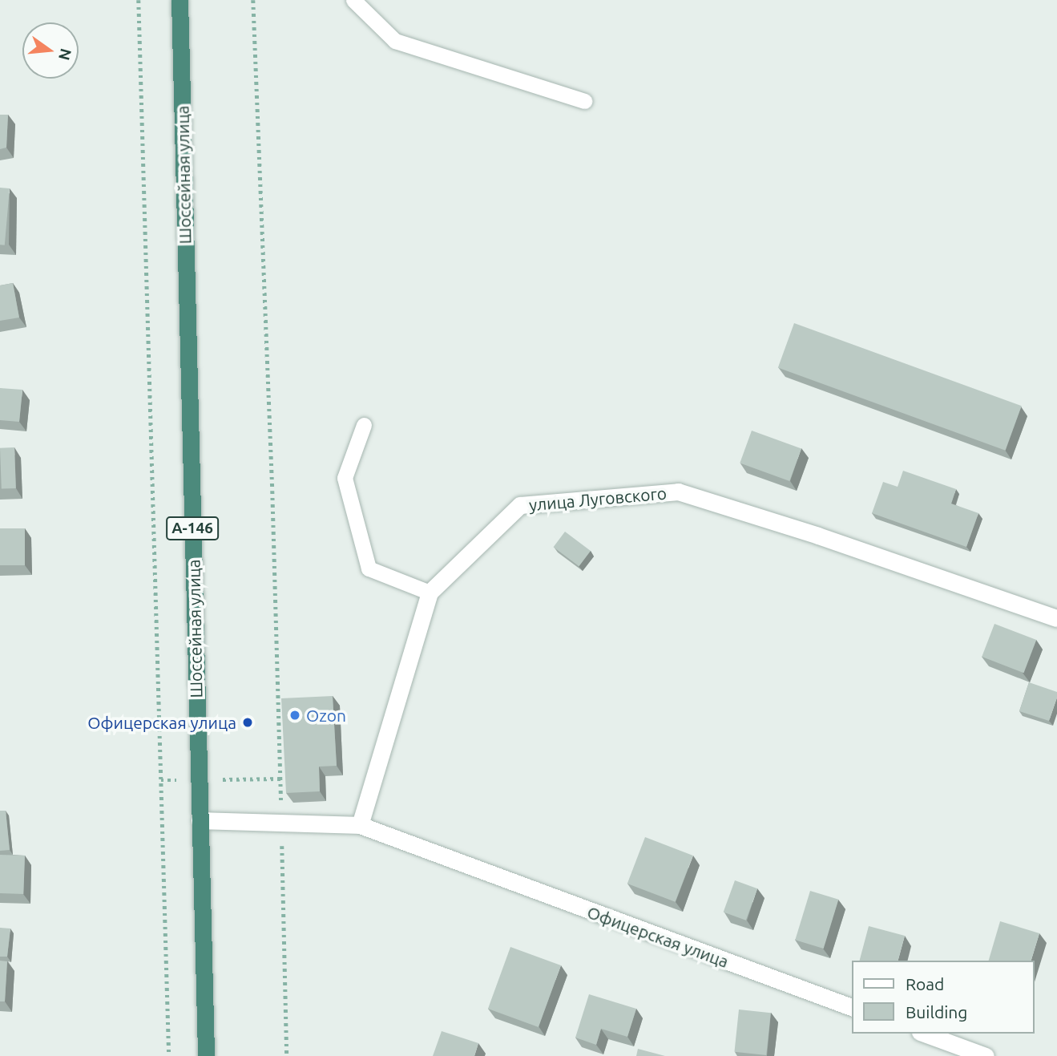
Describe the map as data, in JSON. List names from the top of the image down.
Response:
{
  "streets": {
    "highway": ["Шоссейная улица", "А-146"],
    "street": ["улица Луговского", "Офицерская улица"]
  },
  "crossings": [
    ["Шоссейная улица", "Офицерская улица"],
    ["улица Луговского", "Офицерская улица"]
  ],
  "places": ["Ozon", "Офицерская улица"],
  "legend": ["Road", "Building"],
  "north": "right"
}
